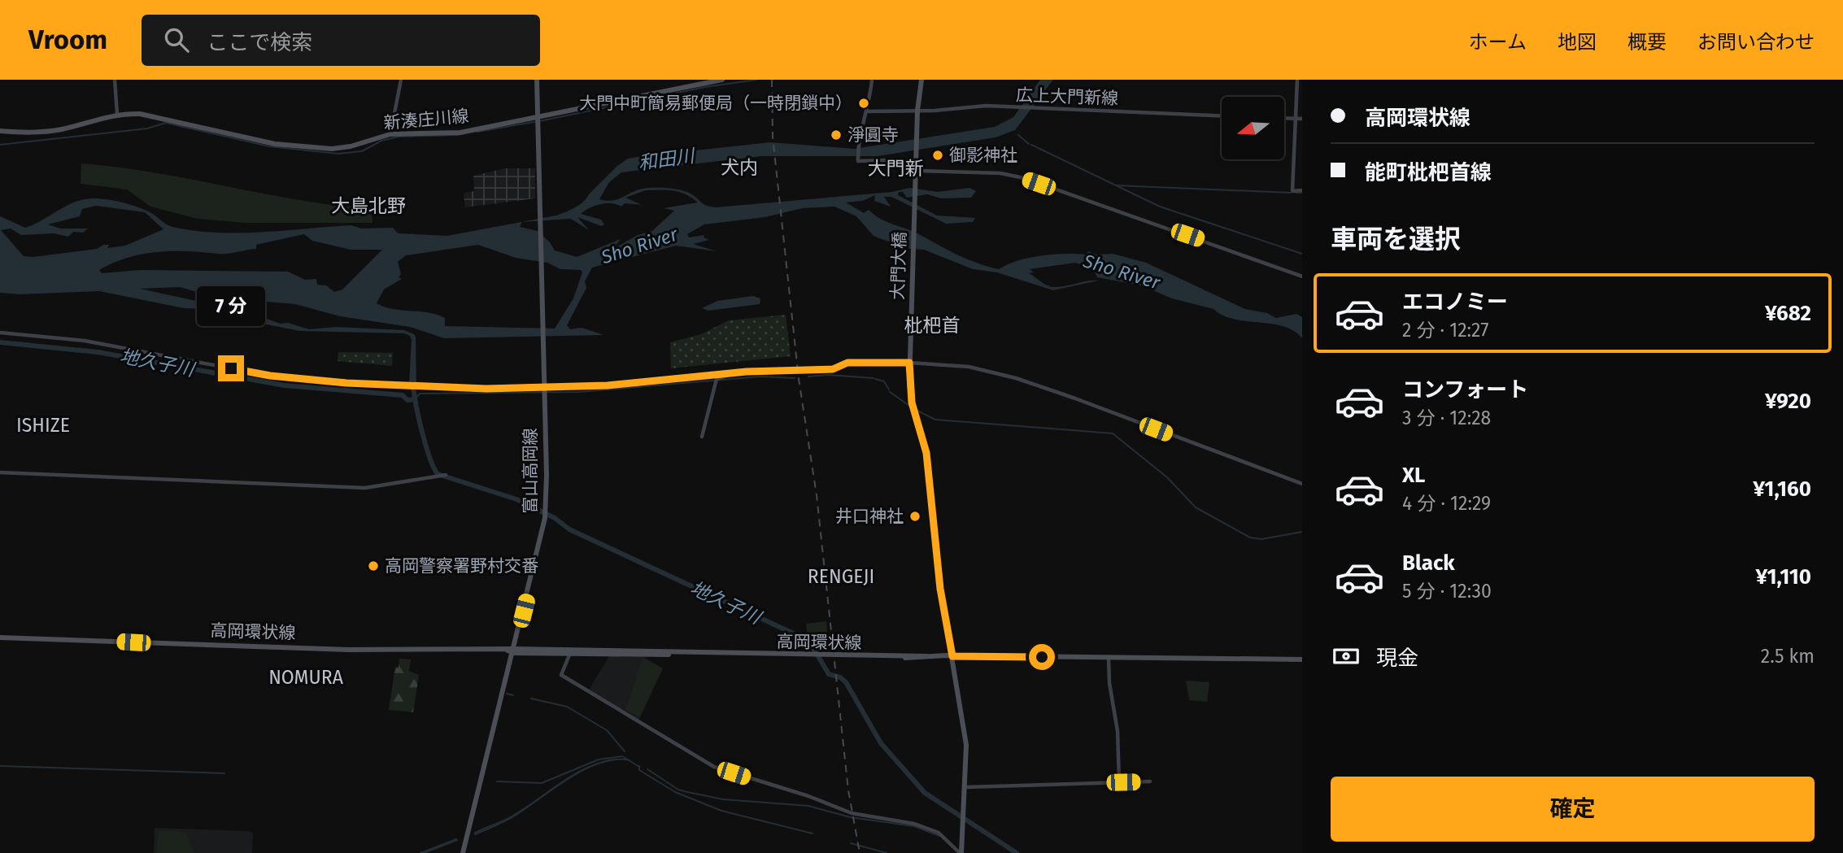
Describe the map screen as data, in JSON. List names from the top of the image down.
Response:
{
  "streets": {
    "main road": [
      "新湊庄川線",
      "大門大橋",
      "富山高岡線",
      "高岡環状線"
    ],
    "street": ["広上大門新線"]
  },
  "crossings": [
    ["広上大門新線", "大門大橋"],
    ["新湊庄川線", "富山高岡線"],
    ["大門大橋", "高岡環状線"],
    ["富山高岡線", "高岡環状線"]
  ],
  "districts": [
    "犬内",
    "大門新",
    "大島北野",
    "枇杷首",
    "ISHIZE",
    "RENGEJI",
    "NOMURA"
  ],
  "water": ["和田川", "Sho River", "地久子川"],
  "places": [
    "大門中町簡易郵便局（一時閉鎖中）",
    "淨圓寺",
    "御影神社",
    "井口神社",
    "高岡警察署野村交番"
  ],
  "north": "left",
  "page": {
    "header": "Vroom",
    "search": "ここで検索",
    "nav": [
      "ホーム",
      "地図",
      "概要",
      "お問い合わせ"
    ],
    "banner": ["高岡環状線", "能町枇杷首線"],
    "heading": "車両を選択",
    "list": [
      {
        "name": "エコノミー",
        "note": "2 分 · 12:27",
        "value": "¥682"
      },
      {
        "name": "コンフォート",
        "note": "3 分 · 12:28",
        "value": "¥920"
      },
      {
        "name": "XL",
        "note": "4 分 · 12:29",
        "value": "¥1,160"
      },
      {
        "name": "Black",
        "note": "5 分 · 12:30",
        "value": "¥1,110"
      }
    ],
    "bubble": "7 分",
    "pay": ["現金", "2.5 km"],
    "buttons": "確定"
  }
}
